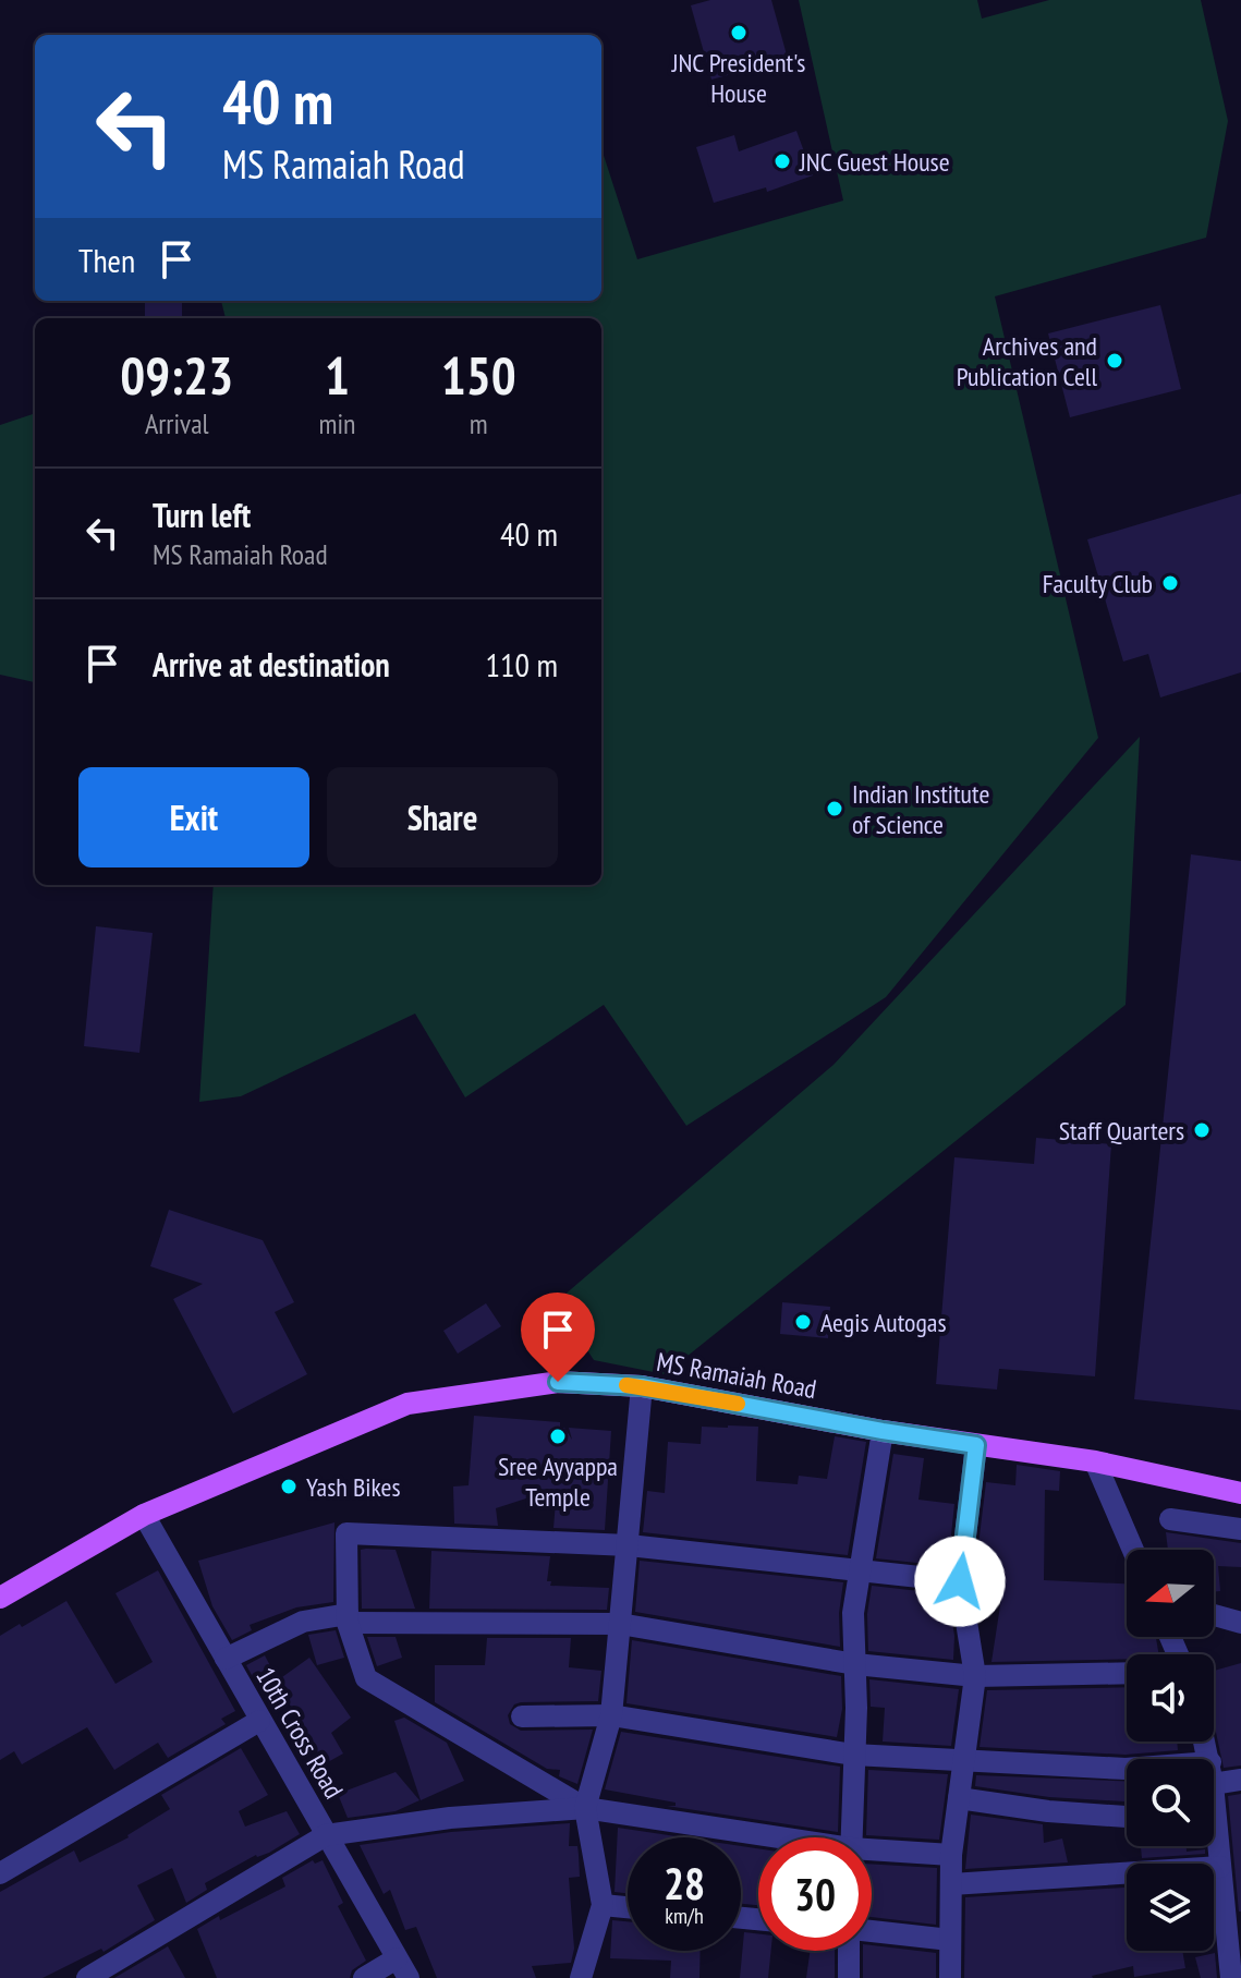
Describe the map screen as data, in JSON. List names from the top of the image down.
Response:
{
  "streets": {
    "main road": ["MS Ramaiah Road"],
    "street": ["10th Cross Road"]
  },
  "crossings": [
    ["MS Ramaiah Road", "10th Cross Road"]
  ],
  "places": [
    "JNC President's House",
    "JNC Guest House",
    "Archives and Publication Cell",
    "Faculty Club",
    "Indian Institute of Science",
    "Staff Quarters",
    "Aegis Autogas",
    "Sree Ayyappa Temple",
    "Yash Bikes"
  ],
  "north": "left",
  "page": {
    "turn": ["40 m", "MS Ramaiah Road"],
    "then": "Then",
    "eta": [
      "09:23",
      "Arrival",
      "1",
      "min",
      "150",
      "m"
    ],
    "list": [
      {
        "name": "Turn left",
        "note": "MS Ramaiah Road",
        "value": "40 m"
      },
      {
        "name": "Arrive at destination",
        "value": "110 m"
      }
    ],
    "buttons": ["Exit", "Share"],
    "speed": "28 km/h",
    "limit": "30"
  }
}
